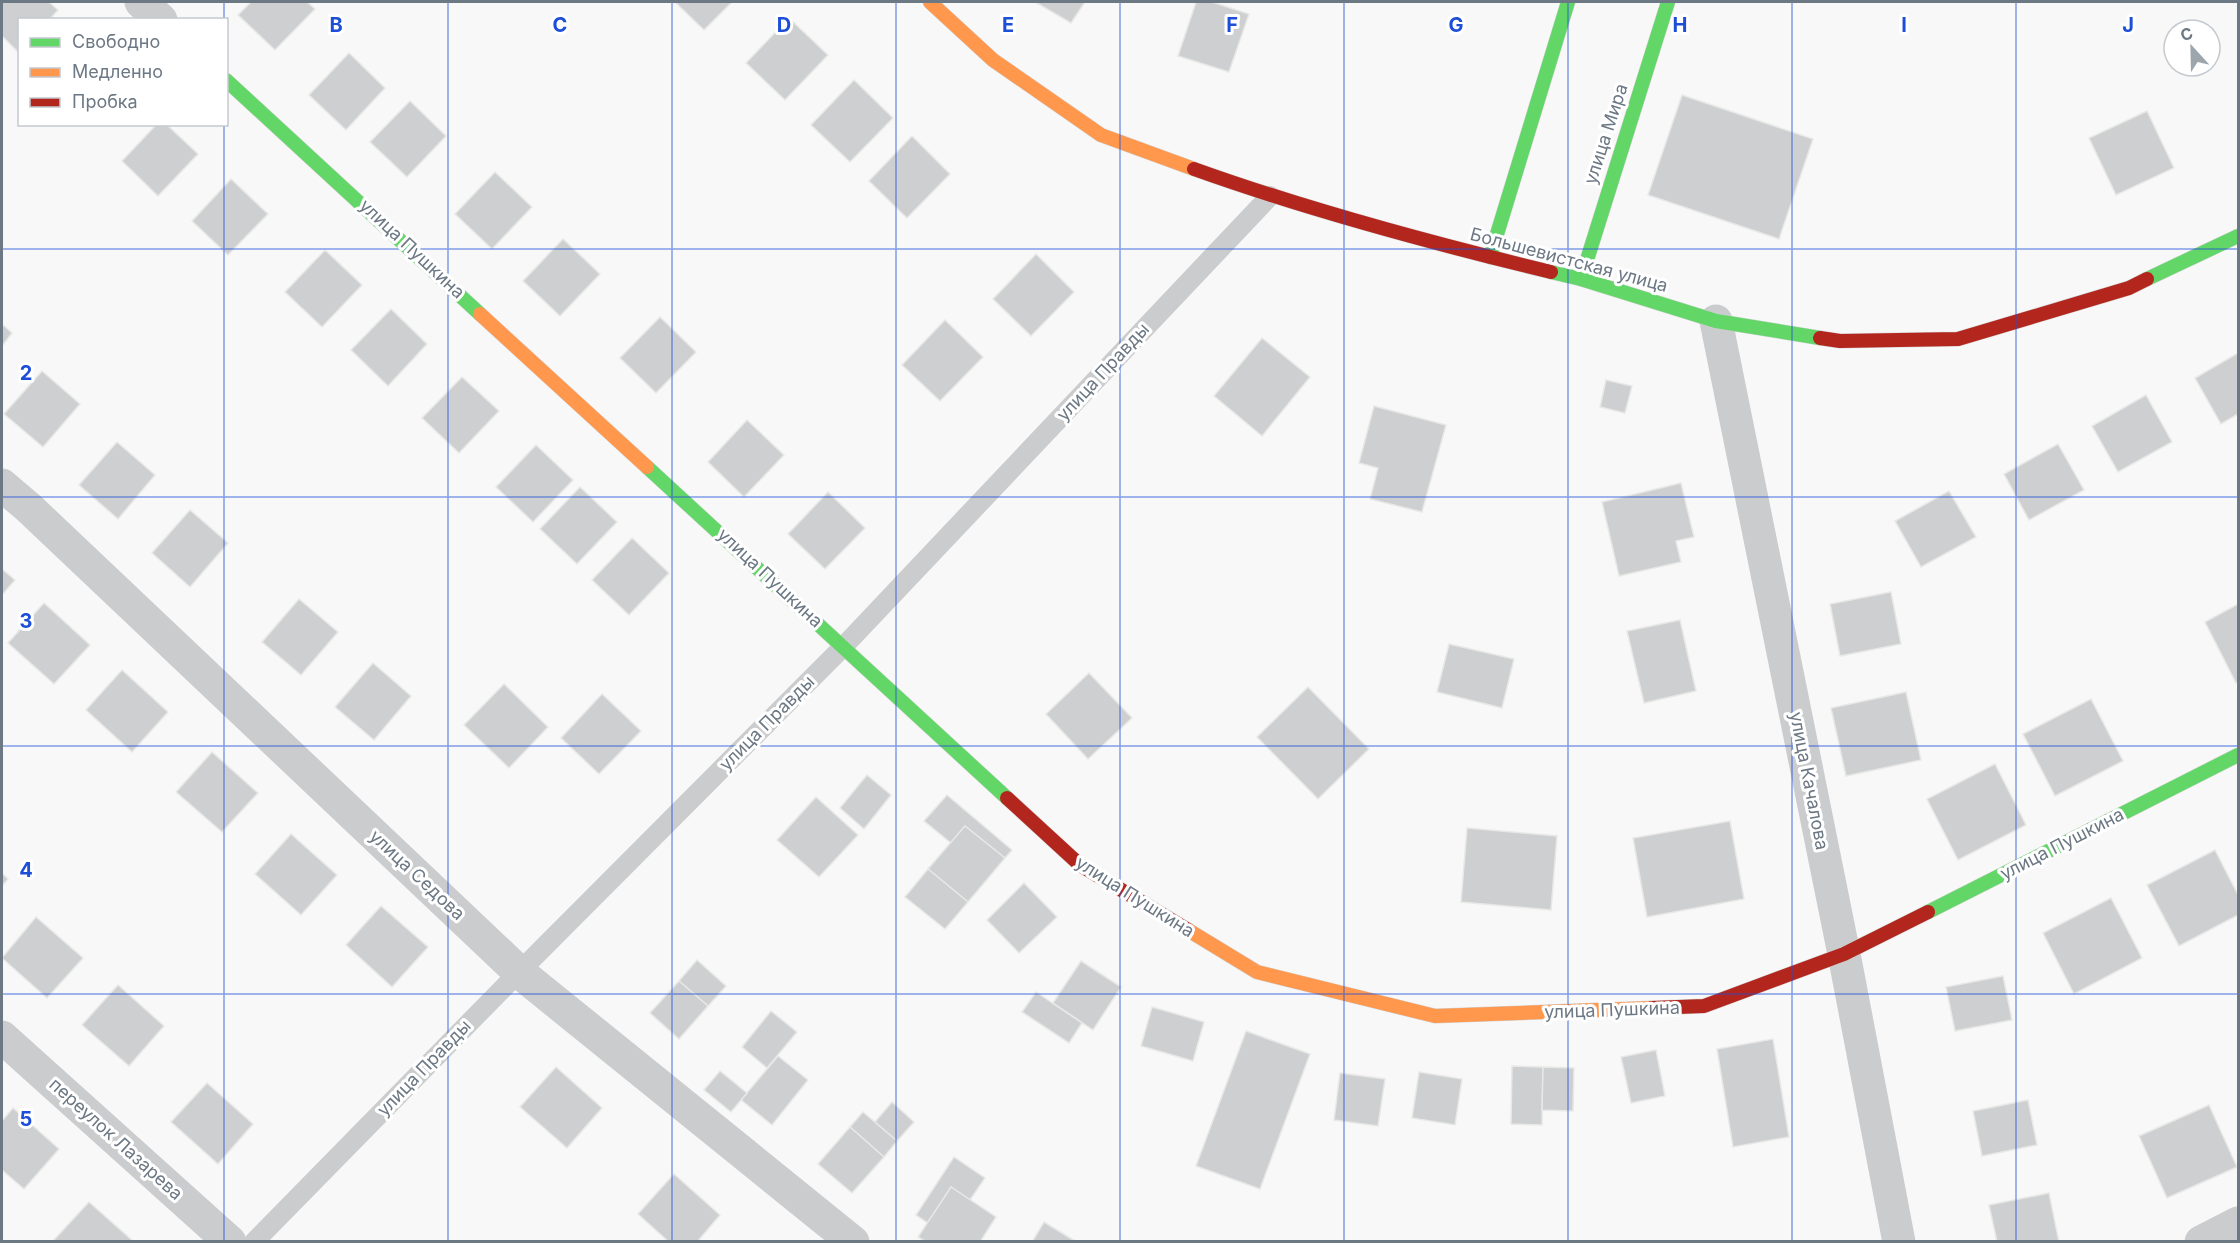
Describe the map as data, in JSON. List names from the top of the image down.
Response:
{
  "streets": {
    "street": [
      "улица Мира",
      "улица Пушкина",
      "Большевистская улица",
      "улица Качалова",
      "улица Седова",
      "переулок Лазарева"
    ],
    "lane": ["улица Правды"]
  },
  "crossings": [
    ["улица Мира", "Большевистская улица"],
    ["улица Пушкина", "улица Правды"],
    ["улица Пушкина", "улица Качалова"],
    ["Большевистская улица", "улица Правды"],
    ["Большевистская улица", "улица Качалова"],
    ["улица Правды", "улица Седова"]
  ],
  "legend": ["Свободно", "Медленно", "Пробка"],
  "north": "top",
  "grid": {
    "columns": [
      "B",
      "C",
      "D",
      "E",
      "F",
      "G",
      "H",
      "I",
      "J"
    ],
    "rows": [
      "2",
      "3",
      "4",
      "5"
    ]
  }
}
